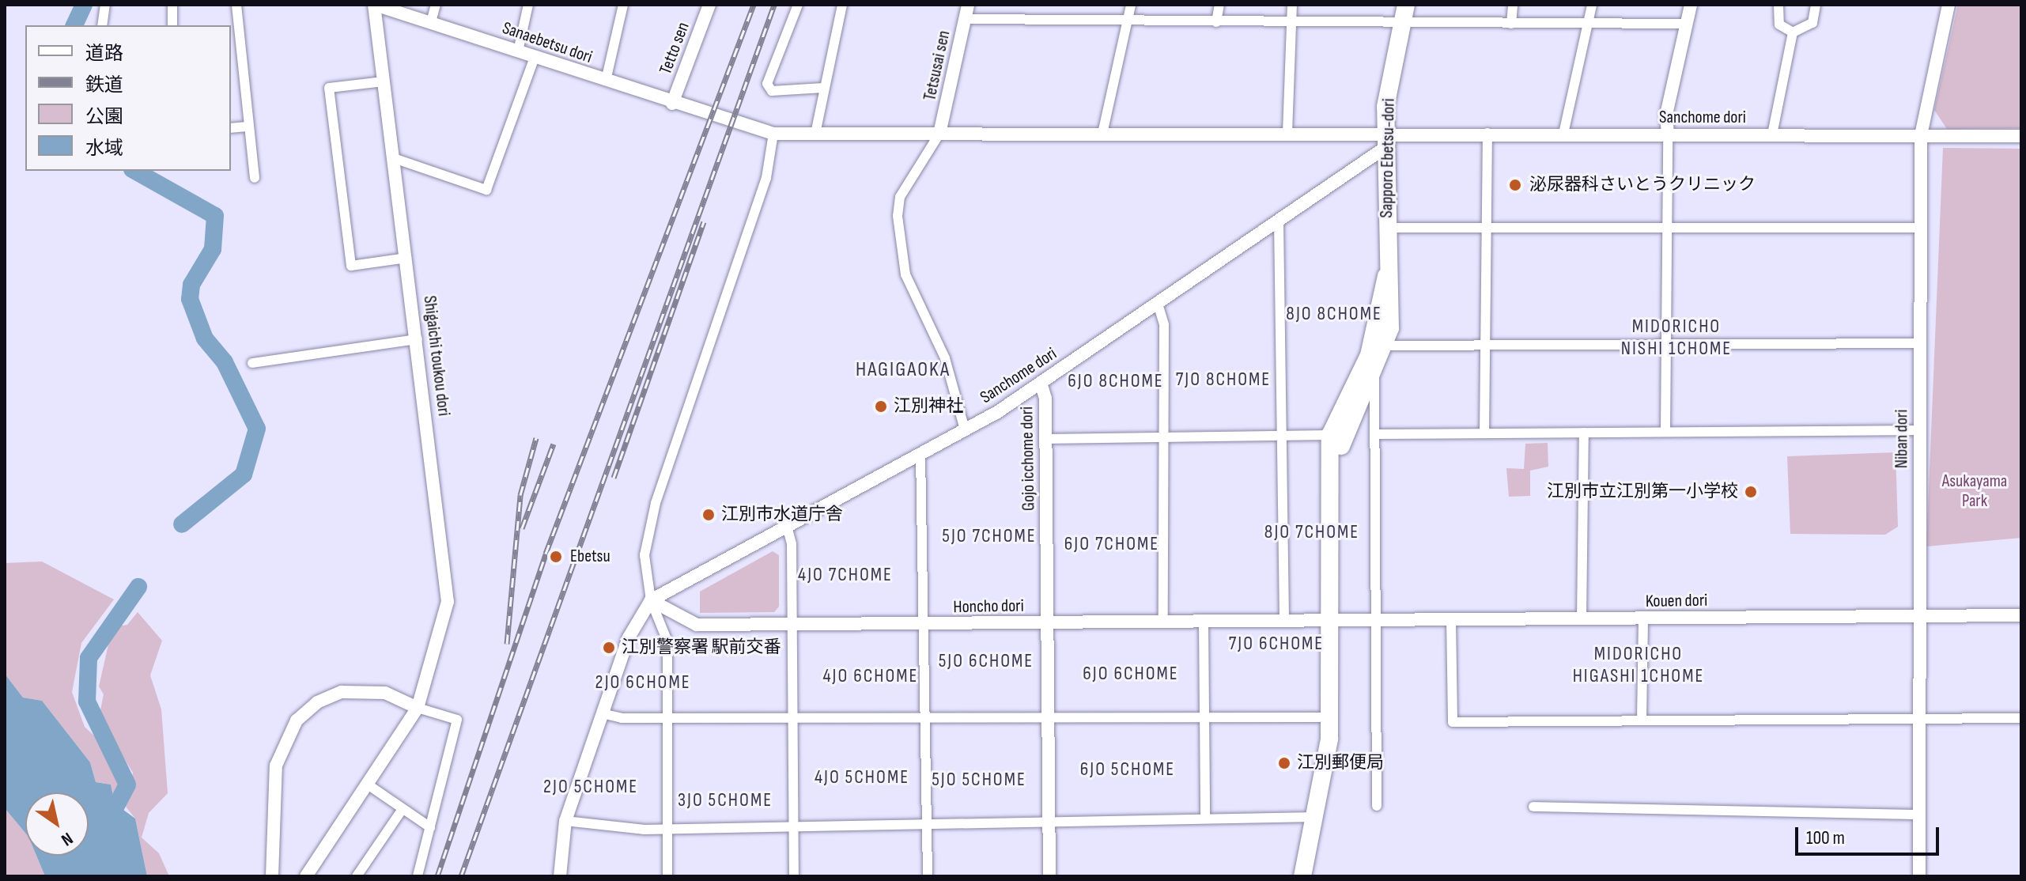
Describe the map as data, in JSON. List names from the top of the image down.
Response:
{
  "streets": {
    "highway": ["Sapporo Ebetsu-dori"],
    "street": [
      "Sanaebetsu dori",
      "Tetto sen",
      "Tetsusai sen",
      "Sanchome dori",
      "Shigaichi toukou dori",
      "Niban dori",
      "Gojo icchome dori",
      "Kouen dori",
      "Honcho dori"
    ]
  },
  "crossings": [
    ["Sanaebetsu dori", "Tetto sen"],
    ["Sanaebetsu dori", "Tetsusai sen"],
    ["Sanaebetsu dori", "Sanchome dori"],
    ["Sanaebetsu dori", "Sapporo Ebetsu-dori"],
    ["Sanaebetsu dori", "Shigaichi toukou dori"],
    ["Sanchome dori", "Sapporo Ebetsu-dori"],
    ["Sanchome dori", "Niban dori"],
    ["Sanchome dori", "Gojo icchome dori"],
    ["Sanchome dori", "Honcho dori"],
    ["Sapporo Ebetsu-dori", "Kouen dori"],
    ["Sapporo Ebetsu-dori", "Honcho dori"],
    ["Niban dori", "Kouen dori"],
    ["Gojo icchome dori", "Honcho dori"],
    ["Kouen dori", "Honcho dori"]
  ],
  "districts": [
    "8JO 8CHOME",
    "MIDORICHO NISHI 1CHOME",
    "HAGIGAOKA",
    "7JO 8CHOME",
    "6JO 8CHOME",
    "8JO 7CHOME",
    "5JO 7CHOME",
    "6JO 7CHOME",
    "4JO 7CHOME",
    "7JO 6CHOME",
    "MIDORICHO HIGASHI 1CHOME",
    "5JO 6CHOME",
    "6JO 6CHOME",
    "4JO 6CHOME",
    "2JO 6CHOME",
    "6JO 5CHOME",
    "4JO 5CHOME",
    "5JO 5CHOME",
    "2JO 5CHOME",
    "3JO 5CHOME"
  ],
  "parks": ["Asukayama Park"],
  "places": [
    "泌尿器科さいとうクリニック",
    "江別神社",
    "江別市立江別第一小学校",
    "江別市水道庁舎",
    "Ebetsu",
    "江別警察署 駅前交番",
    "江別郵便局"
  ],
  "legend": [
    "道路",
    "鉄道",
    "公園",
    "水域"
  ],
  "scale_bar": "100 m",
  "north": "bottom right"
}
